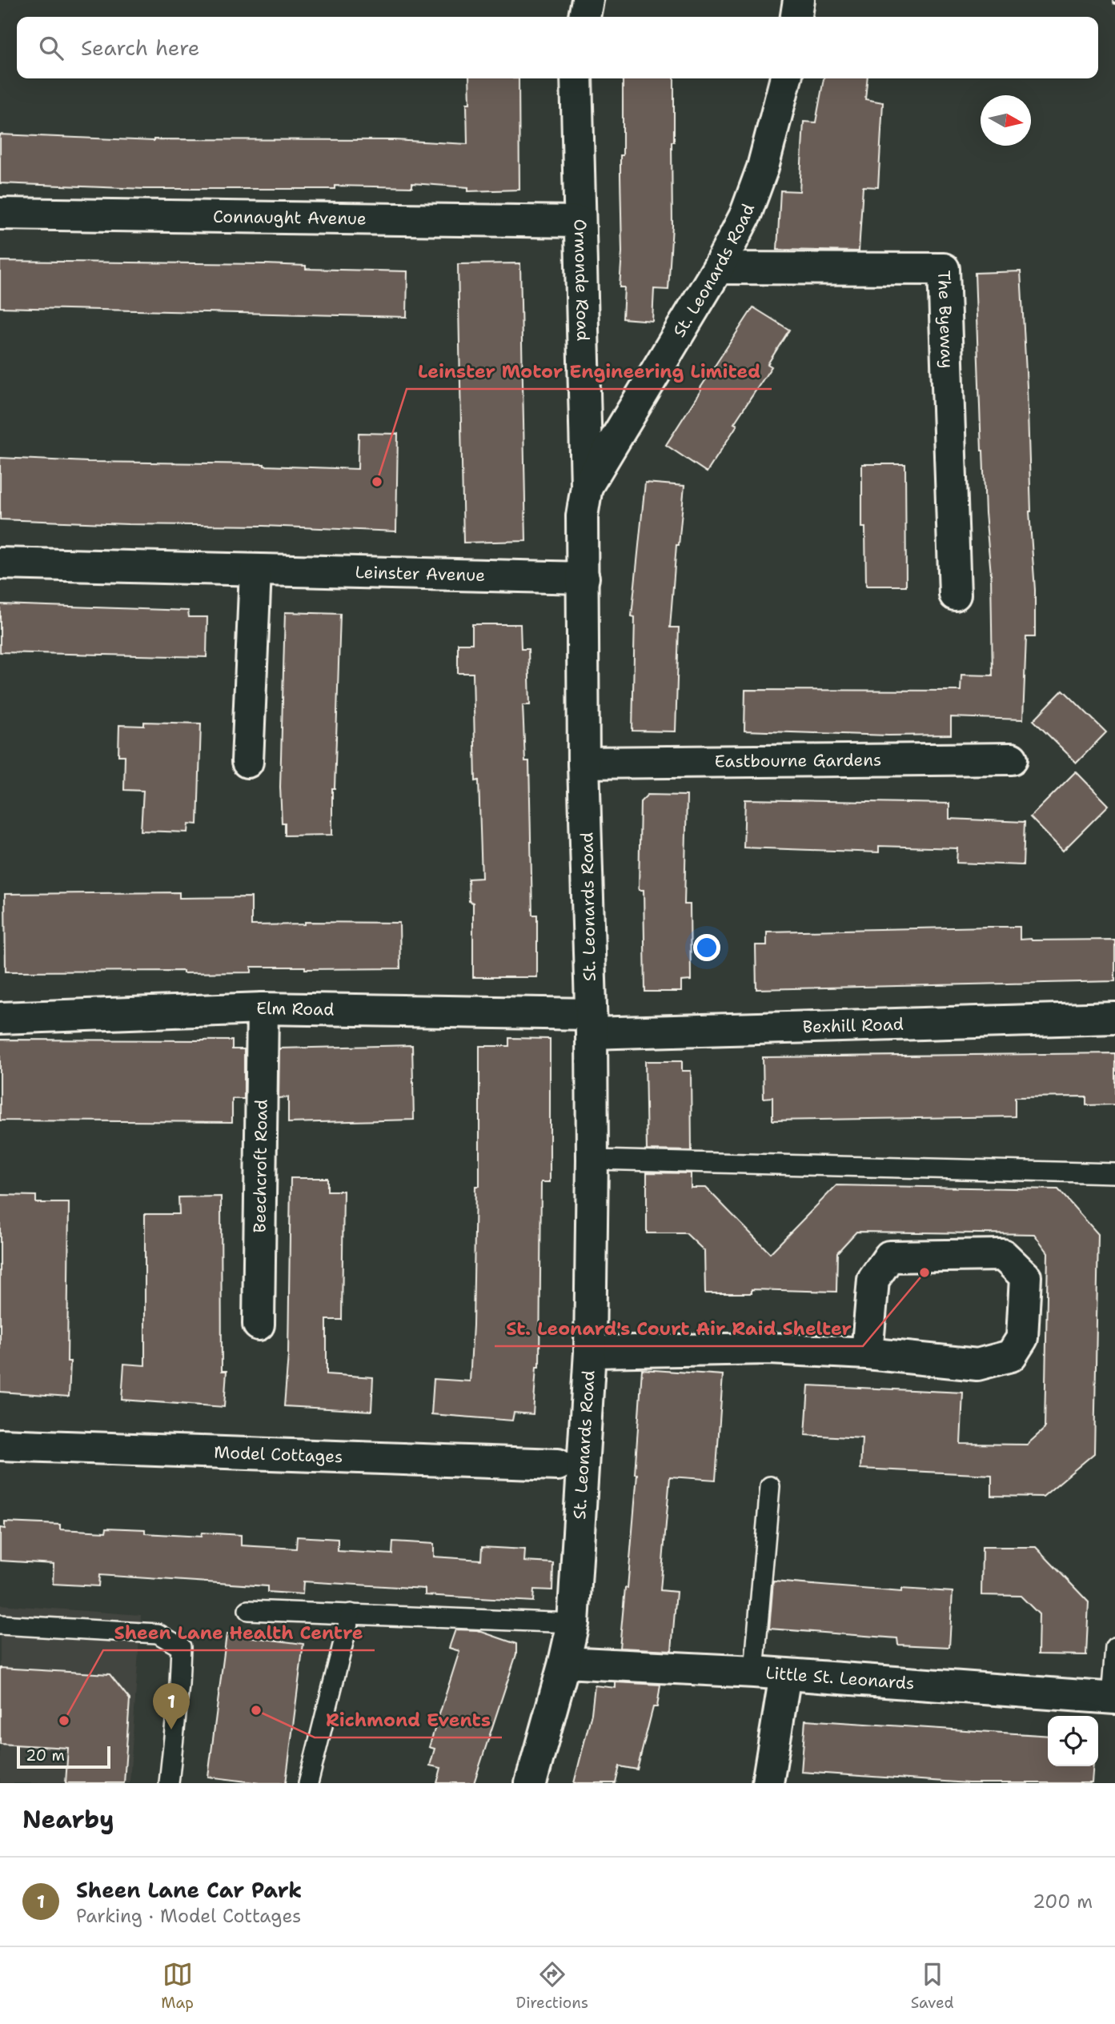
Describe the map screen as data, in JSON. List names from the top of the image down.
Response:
{
  "streets": {
    "street": [
      "Connaught Avenue",
      "St. Leonards Road",
      "Ormonde Road",
      "The Byeway",
      "Leinster Avenue",
      "Eastbourne Gardens",
      "Elm Road",
      "Bexhill Road",
      "Beechcroft Road",
      "Model Cottages",
      "Little St. Leonards"
    ]
  },
  "crossings": [
    ["Connaught Avenue", "Ormonde Road"],
    ["St. Leonards Road", "Ormonde Road"],
    ["St. Leonards Road", "The Byeway"],
    ["St. Leonards Road", "Leinster Avenue"],
    ["St. Leonards Road", "Eastbourne Gardens"],
    ["St. Leonards Road", "Elm Road"],
    ["St. Leonards Road", "Bexhill Road"],
    ["St. Leonards Road", "Little St. Leonards"],
    ["Elm Road", "Bexhill Road"],
    ["Elm Road", "Beechcroft Road"]
  ],
  "places": [
    "Leinster Motor Engineering Limited",
    "St. Leonard's Court Air Raid Shelter",
    "Richmond Events",
    "Sheen Lane Health Centre"
  ],
  "scale_bar": "20 m",
  "north": "right",
  "page": {
    "search": "Search here",
    "pins": "1",
    "scale": "20 m",
    "heading": "Nearby",
    "list": [
      {
        "mark": "1",
        "name": "Sheen Lane Car Park",
        "note": "Parking · Model Cottages",
        "value": "200 m"
      }
    ],
    "nav": ["Map", "Directions", "Saved"]
  }
}
